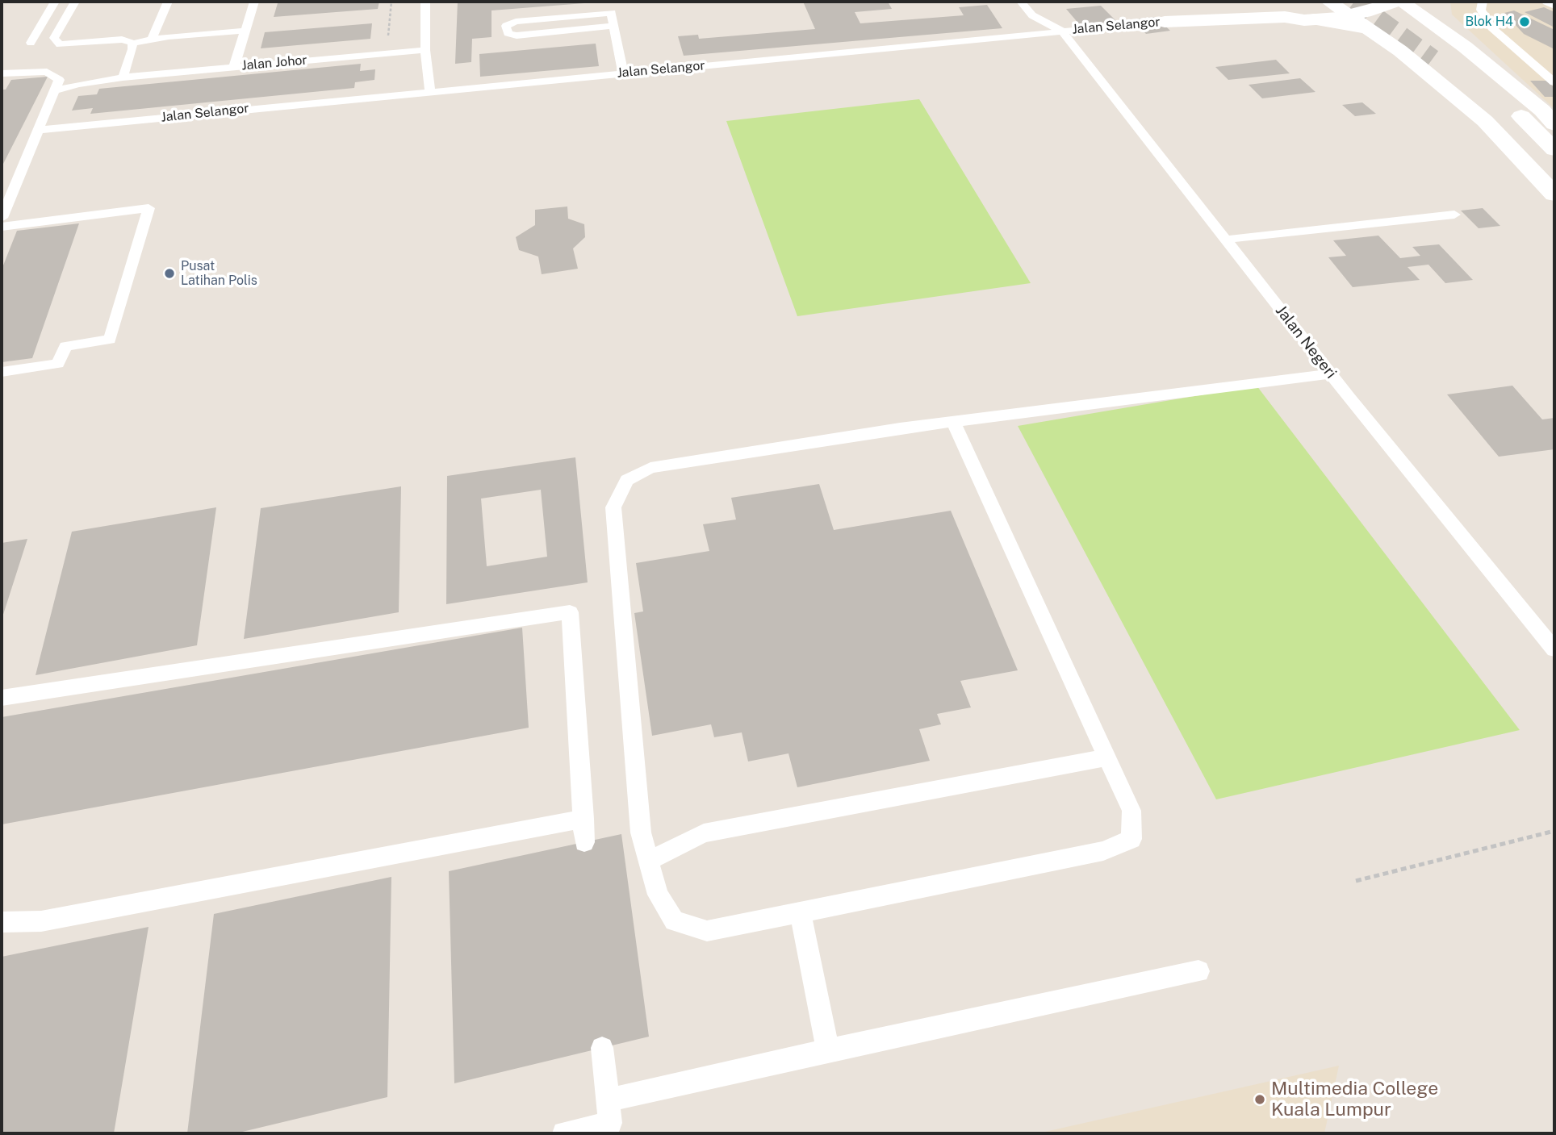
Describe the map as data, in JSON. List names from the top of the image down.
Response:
{
  "streets": {
    "main road": ["Jalan Selangor"],
    "lane": ["Jalan Johor", "Jalan Negeri"]
  },
  "crossings": [
    ["Jalan Selangor", "Jalan Negeri"]
  ],
  "places": ["Blok H4", "Pusat Latihan Polis", "Multimedia College Kuala Lumpur"]
}
